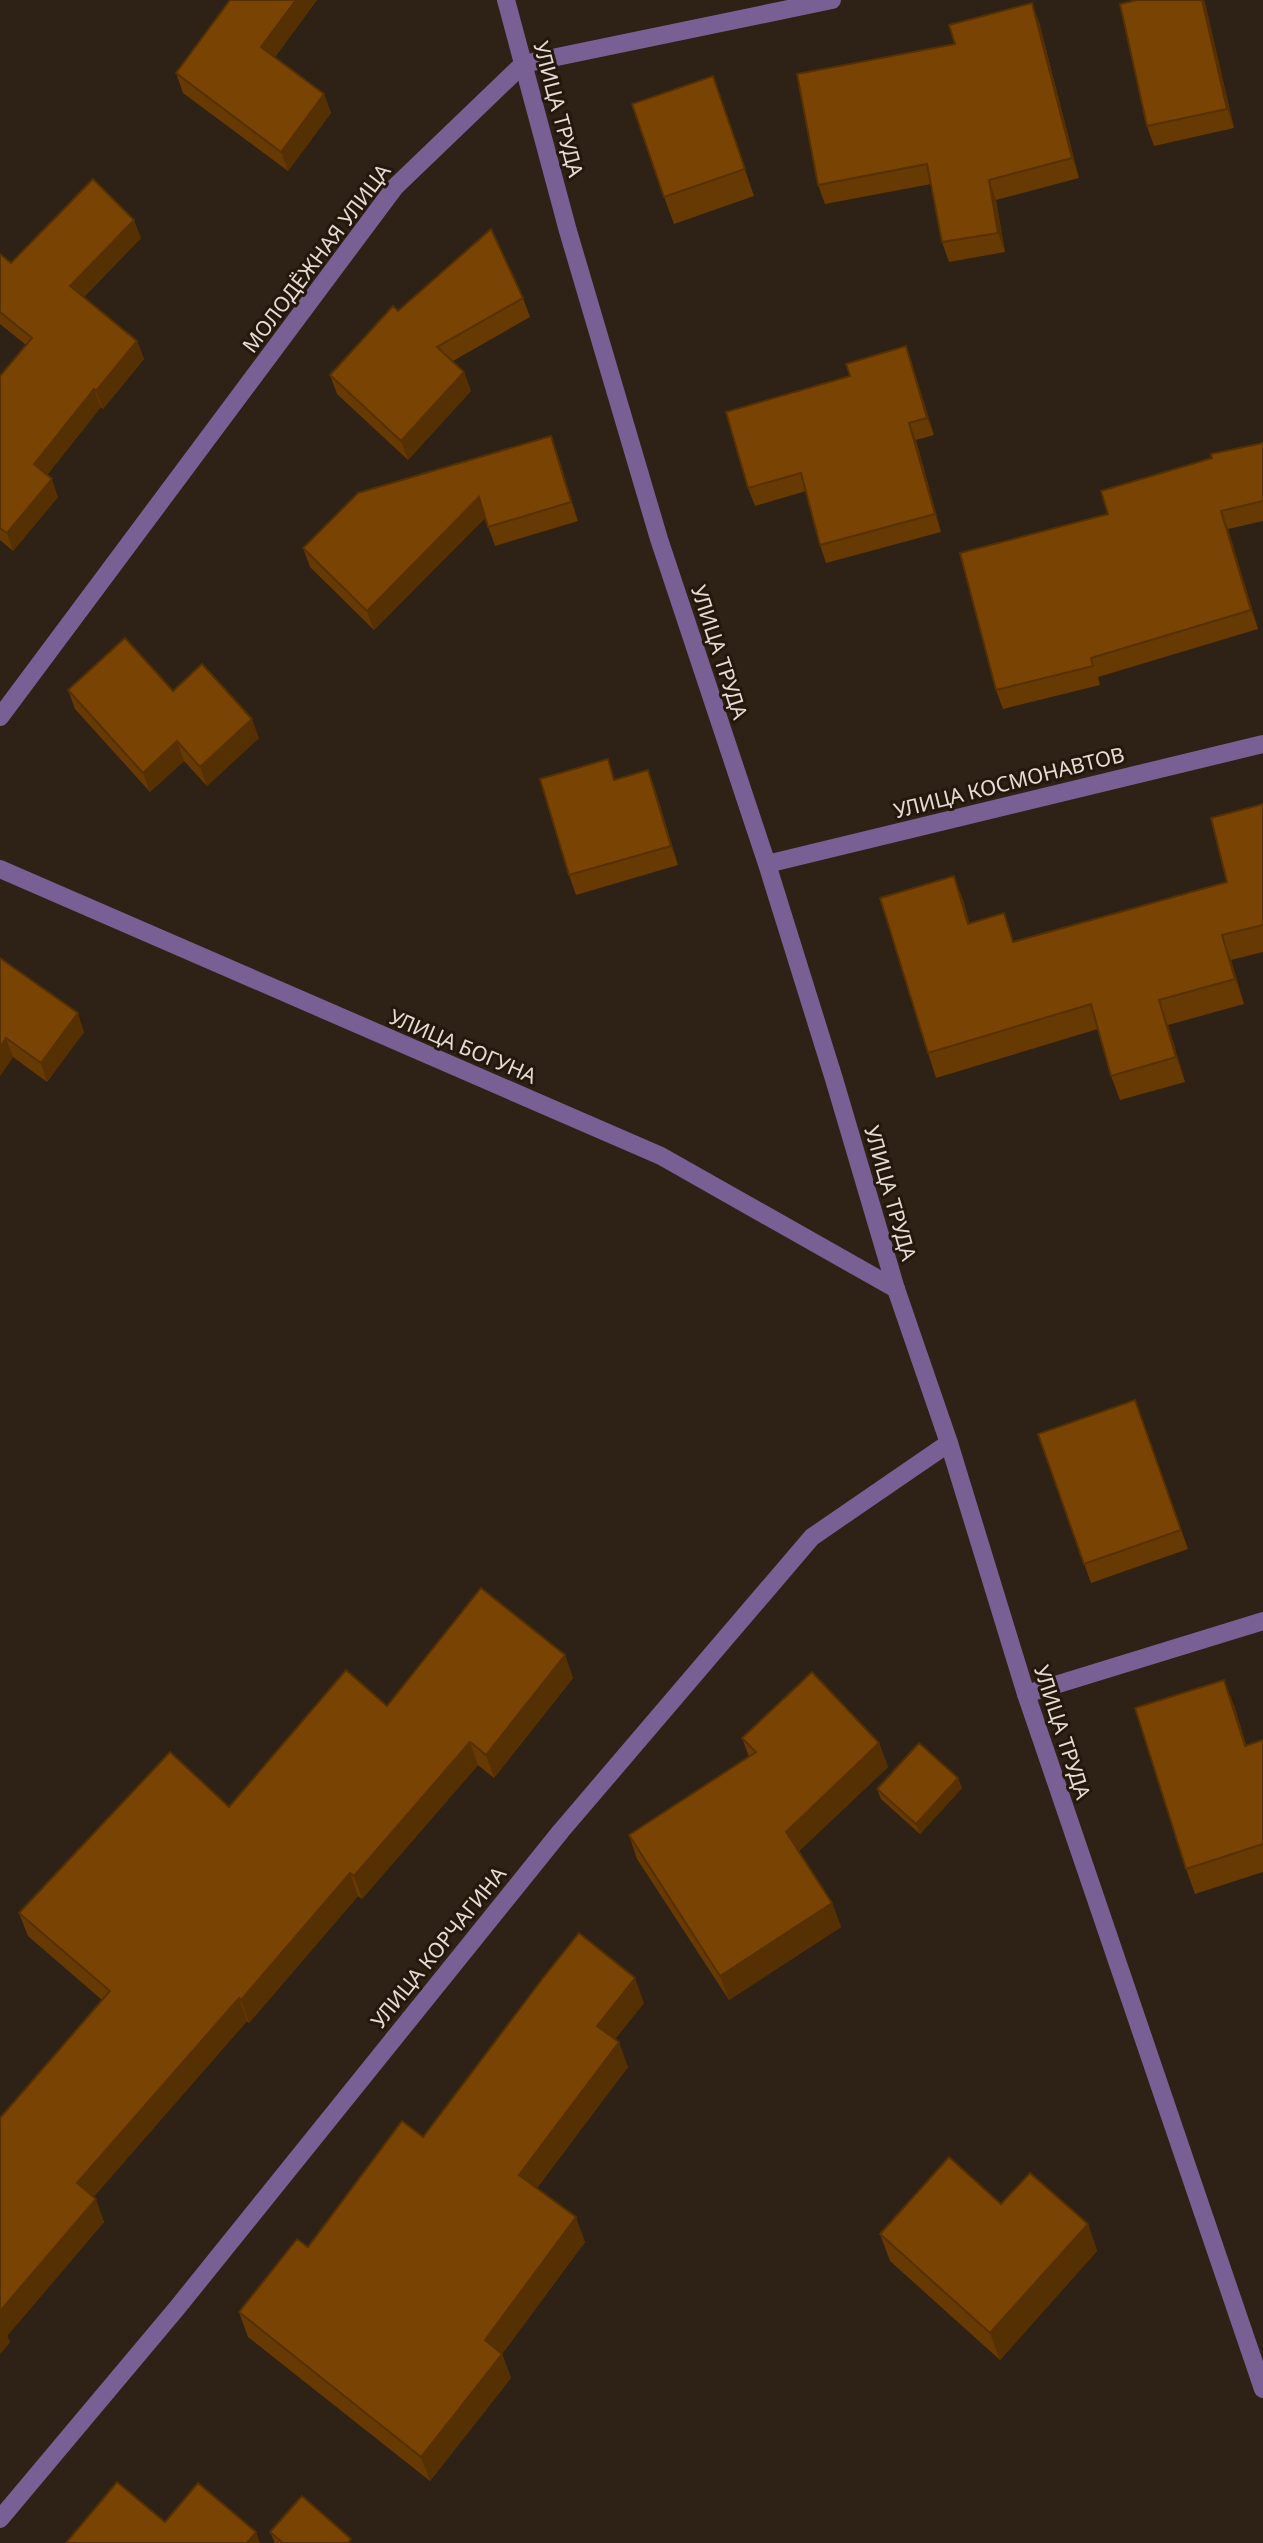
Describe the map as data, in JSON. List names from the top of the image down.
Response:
{
  "streets": {
    "street": [
      "УЛИЦА ТРУДА",
      "МОЛОДЁЖНАЯ УЛИЦА",
      "УЛИЦА КОСМОНАВТОВ",
      "УЛИЦА БОГУНА",
      "УЛИЦА КОРЧАГИНА"
    ]
  },
  "crossings": [
    ["УЛИЦА ТРУДА", "МОЛОДЁЖНАЯ УЛИЦА"],
    ["УЛИЦА ТРУДА", "УЛИЦА КОСМОНАВТОВ"],
    ["УЛИЦА ТРУДА", "УЛИЦА БОГУНА"],
    ["УЛИЦА ТРУДА", "УЛИЦА КОРЧАГИНА"]
  ]
}
